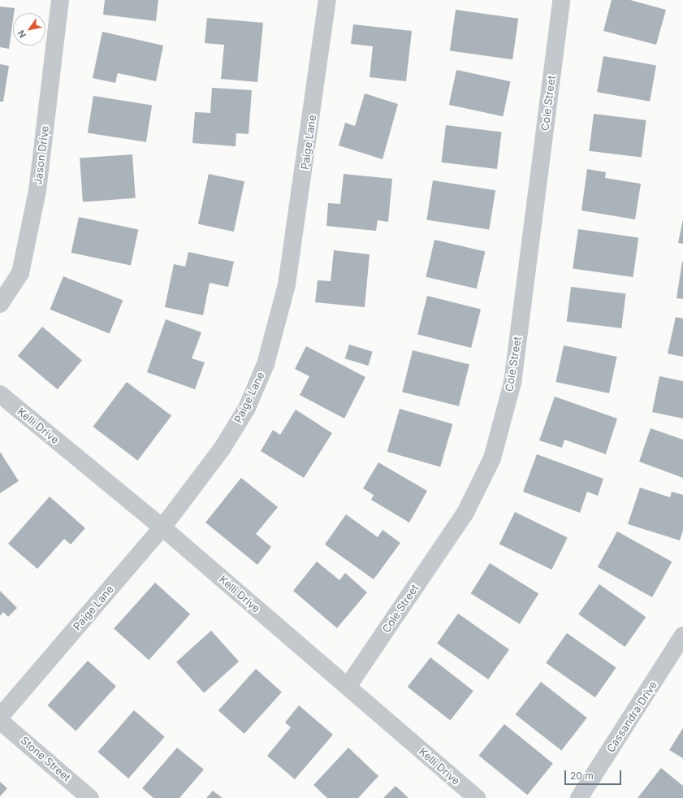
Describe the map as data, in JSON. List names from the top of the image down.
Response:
{
  "streets": {
    "street": [
      "Cole Street",
      "Paige Lane",
      "Jason Drive",
      "Kelli Drive",
      "Cassandra Drive",
      "Stone Street"
    ]
  },
  "crossings": [
    ["Cole Street", "Kelli Drive"],
    ["Paige Lane", "Kelli Drive"]
  ],
  "scale_bar": "20 m",
  "north": "bottom left"
}
